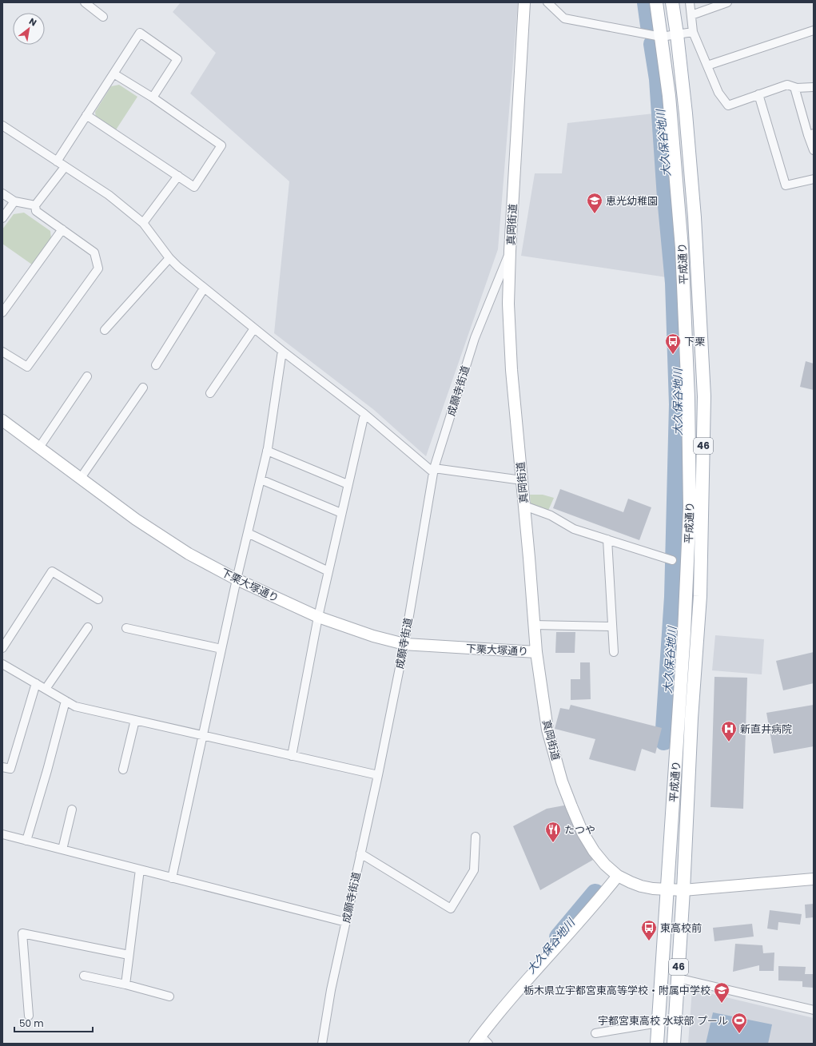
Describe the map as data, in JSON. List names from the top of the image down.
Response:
{
  "streets": {
    "main road": ["平成通り", "46"],
    "street": ["真岡街道", "成願寺街道", "下栗大塚通り"]
  },
  "crossings": [
    ["真岡街道", "平成通り"],
    ["真岡街道", "成願寺街道"],
    ["真岡街道", "下栗大塚通り"],
    ["成願寺街道", "下栗大塚通り"]
  ],
  "water": ["大久保谷地川"],
  "places": {
    "school or university": ["恵光幼稚園", "栃木県立宇都宮東高等学校・附属中学校"],
    "bus stop": ["下栗", "東高校前"],
    "hospital": ["新直井病院"],
    "restaurant": ["たつや"],
    "sports": ["宇都宮東高校 水球部 プール"]
  },
  "scale_bar": "50 m",
  "north": "top right"
}
